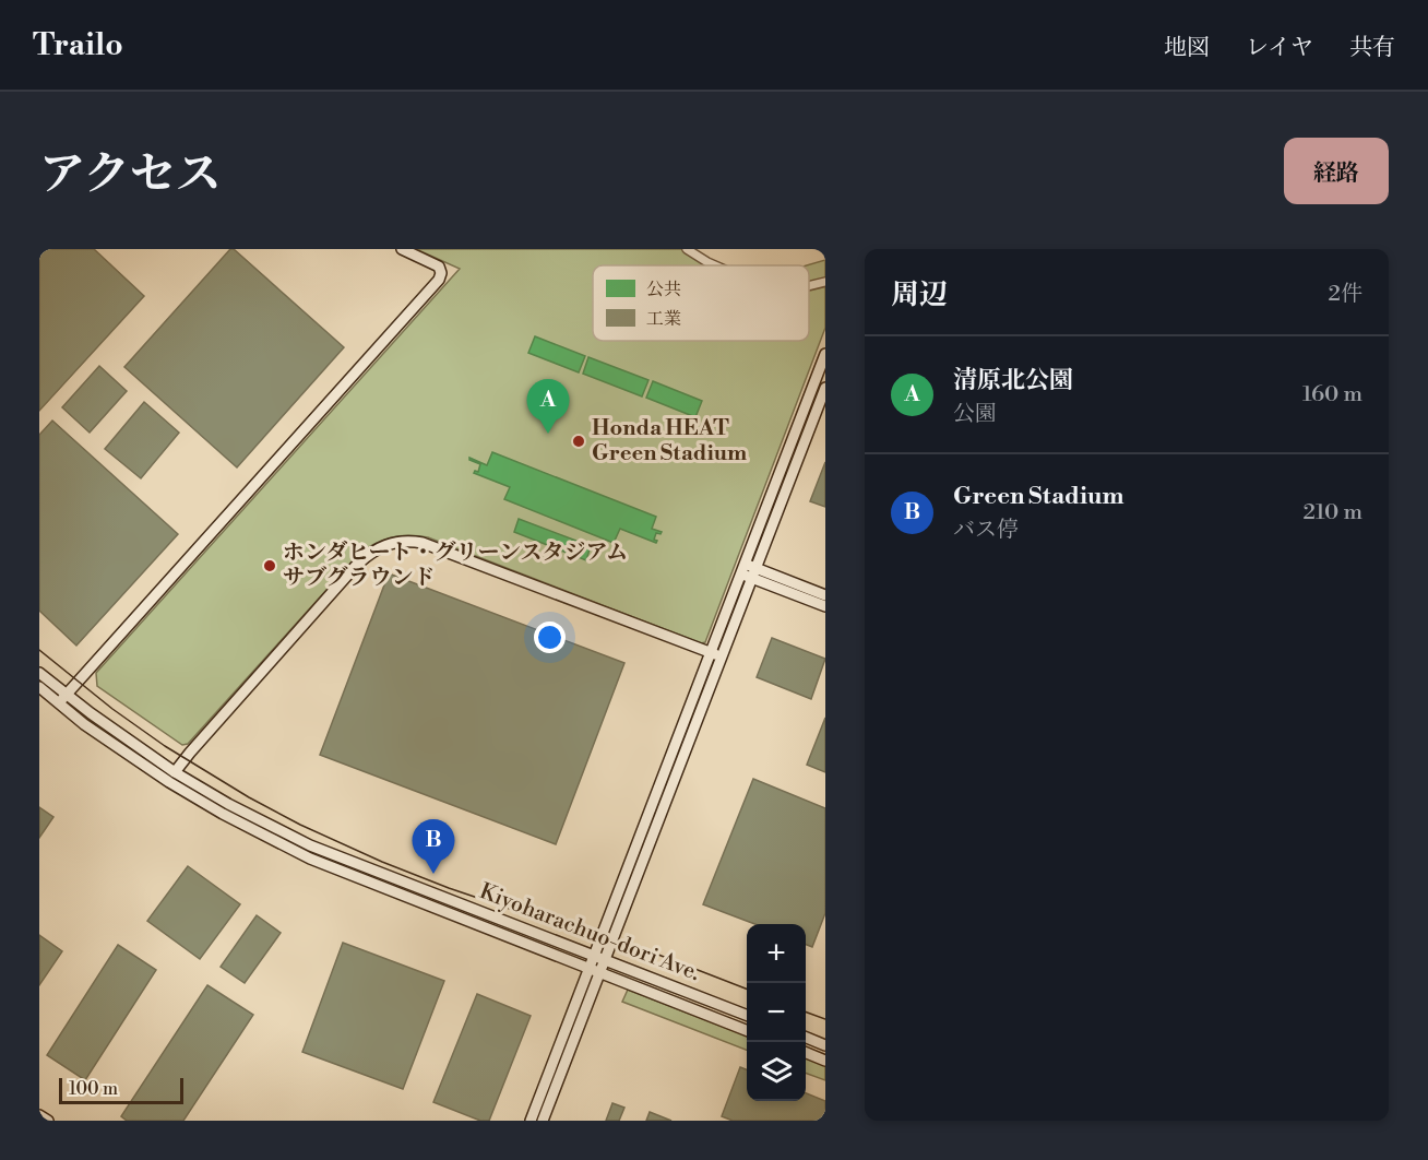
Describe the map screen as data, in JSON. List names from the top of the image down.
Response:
{
  "streets": {
    "street": ["Kiyoharachuo-dori Ave."]
  },
  "places": ["Honda HEAT Green Stadium", "ホンダヒート・グリーンスタジアム サブグラウンド"],
  "legend": ["公共", "工業"],
  "scale_bar": "100 m",
  "page": {
    "header": "Trailo",
    "nav": ["地図", "レイヤ", "共有"],
    "title": "アクセス",
    "buttons": "経路",
    "heading": ["周辺", "2件"],
    "list": [
      {
        "mark": "A",
        "name": "清原北公園",
        "note": "公園",
        "value": "160 m"
      },
      {
        "mark": "B",
        "name": "Green Stadium",
        "note": "バス停",
        "value": "210 m"
      }
    ],
    "pins": ["A", "B"],
    "map_buttons": ["+", "−"],
    "scale": "100 m"
  }
}
